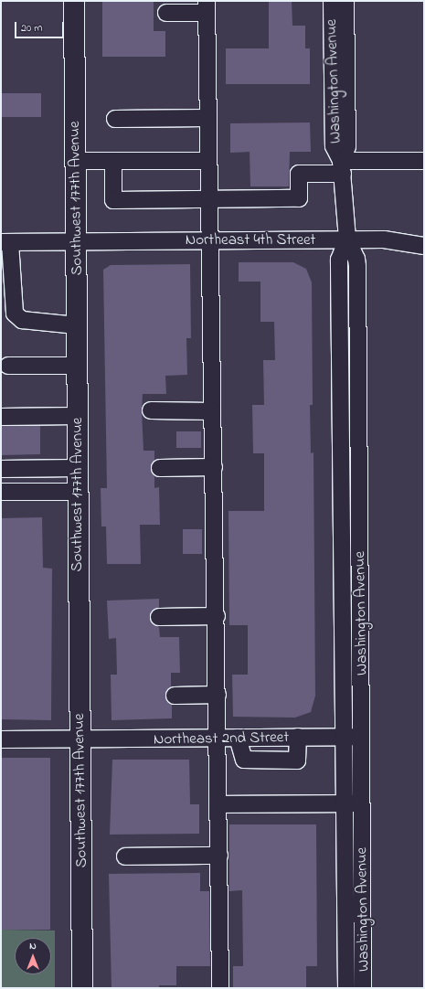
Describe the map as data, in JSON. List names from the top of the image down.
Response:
{
  "streets": {
    "main road": ["Southwest 177th Avenue"],
    "street": ["Washington Avenue", "Northeast 4th Street", "Northeast 2nd Street"]
  },
  "crossings": [
    ["Washington Avenue", "Northeast 4th Street"],
    ["Washington Avenue", "Northeast 2nd Street"],
    ["Southwest 177th Avenue", "Northeast 4th Street"],
    ["Southwest 177th Avenue", "Northeast 2nd Street"]
  ],
  "scale_bar": "20 m",
  "north": "top"
}
